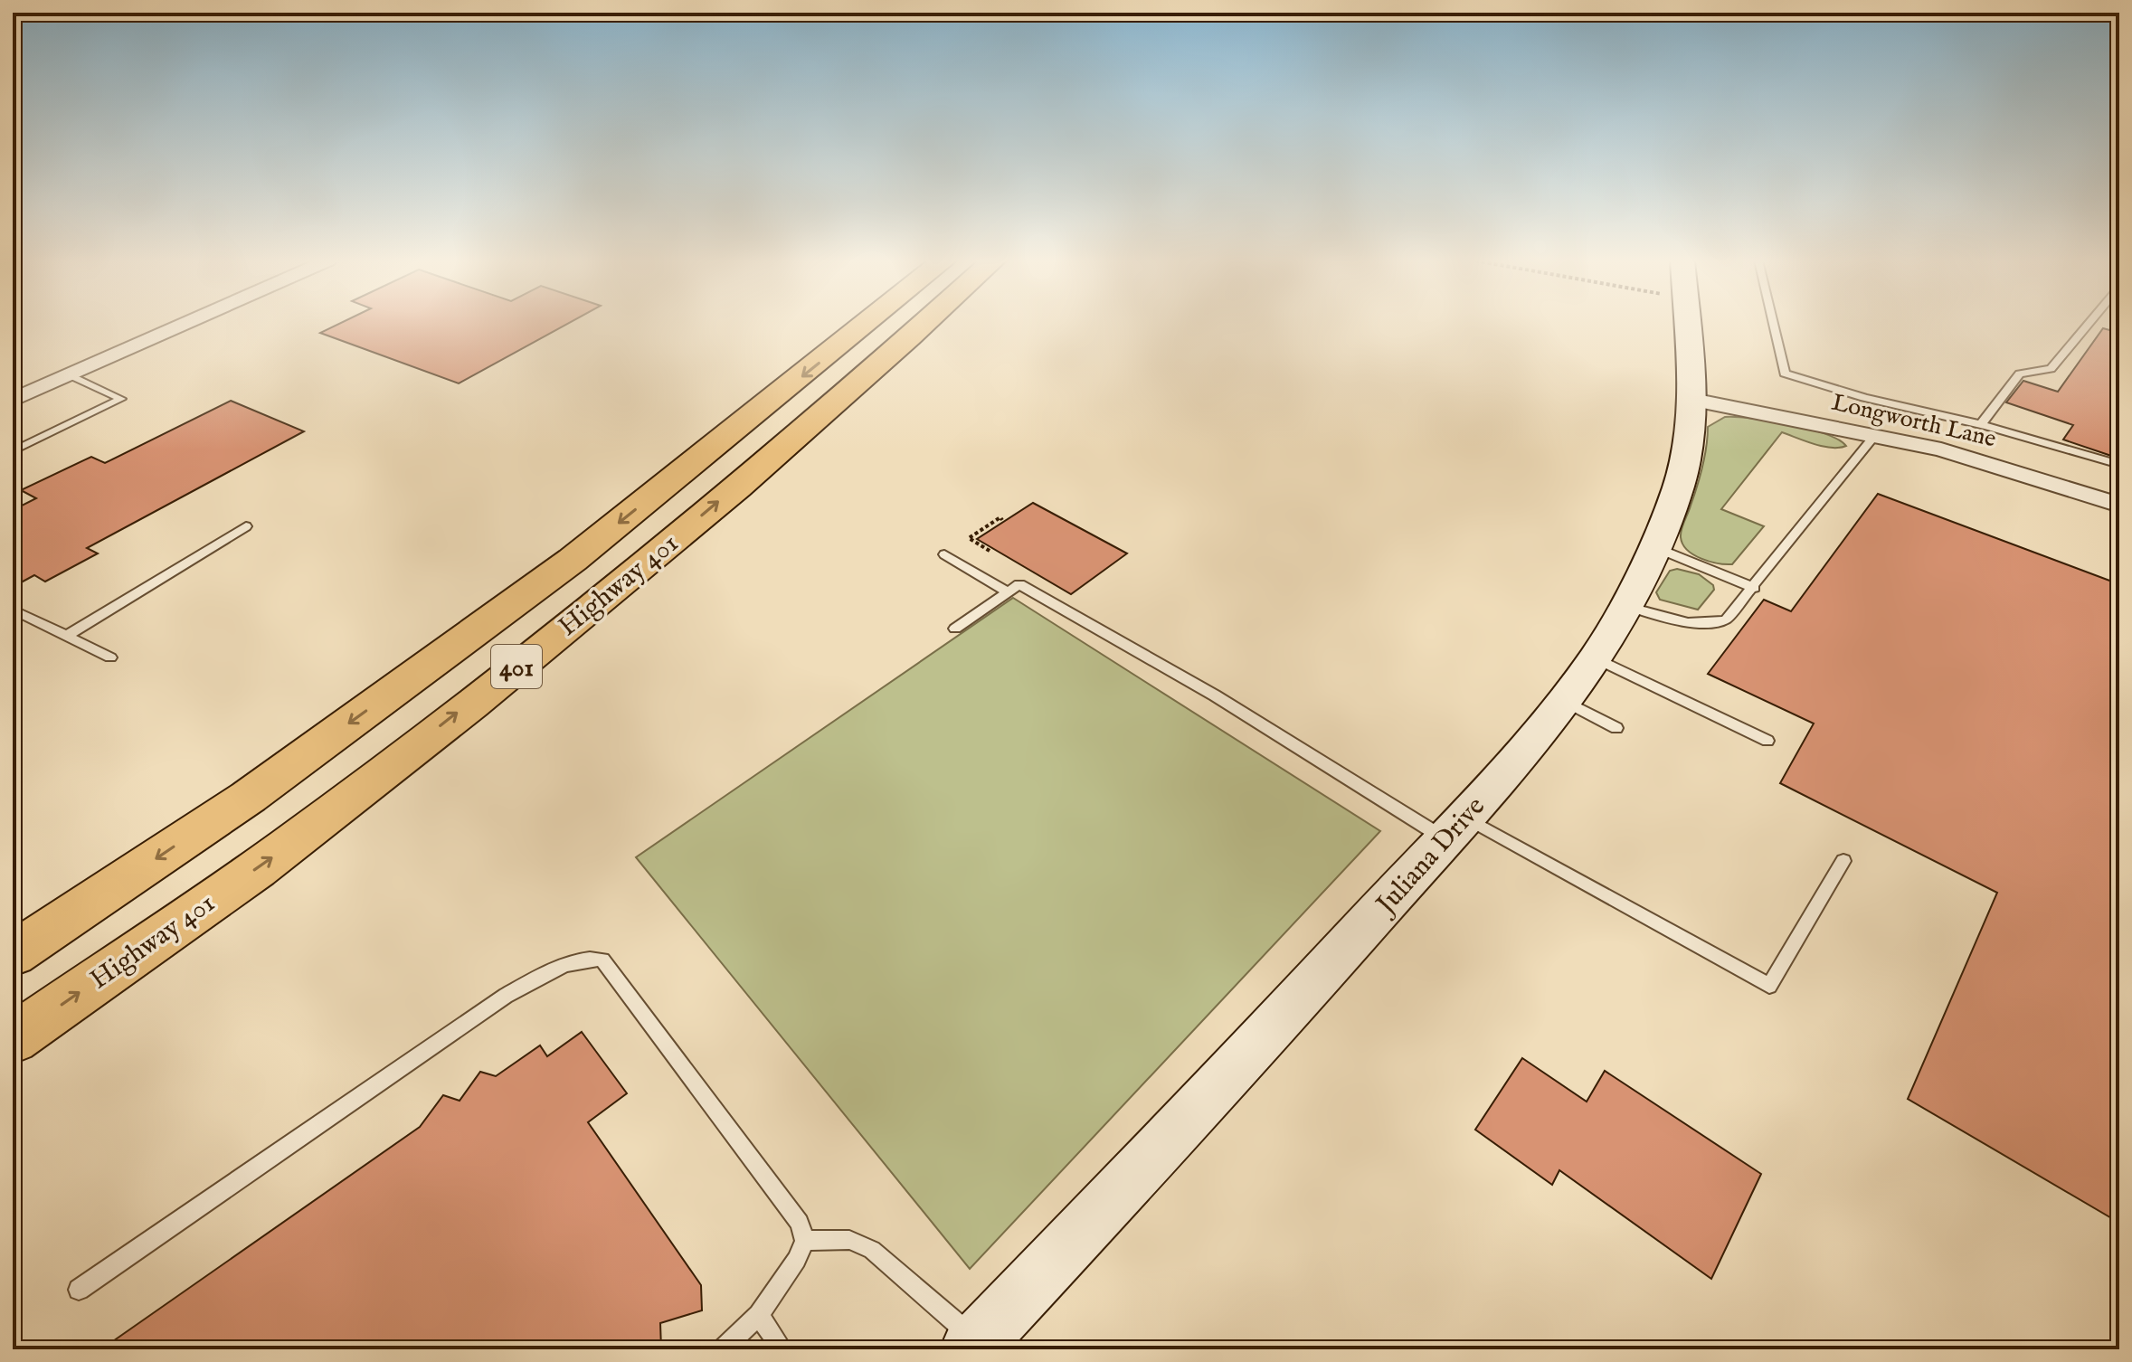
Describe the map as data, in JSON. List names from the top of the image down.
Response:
{
  "streets": {
    "highway": ["Highway 401", "401"],
    "street": ["Longworth Lane", "Juliana Drive"]
  },
  "crossings": [
    ["Longworth Lane", "Juliana Drive"]
  ]
}
